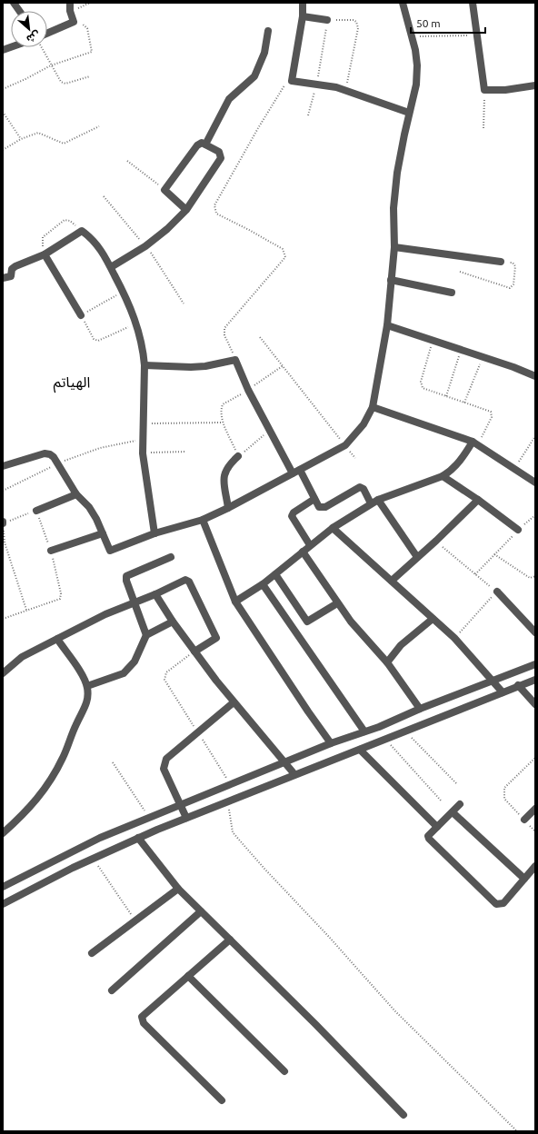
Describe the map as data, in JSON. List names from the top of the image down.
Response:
{
  "districts": ["الهياتم"],
  "scale_bar": "50 m",
  "north": "bottom right"
}
